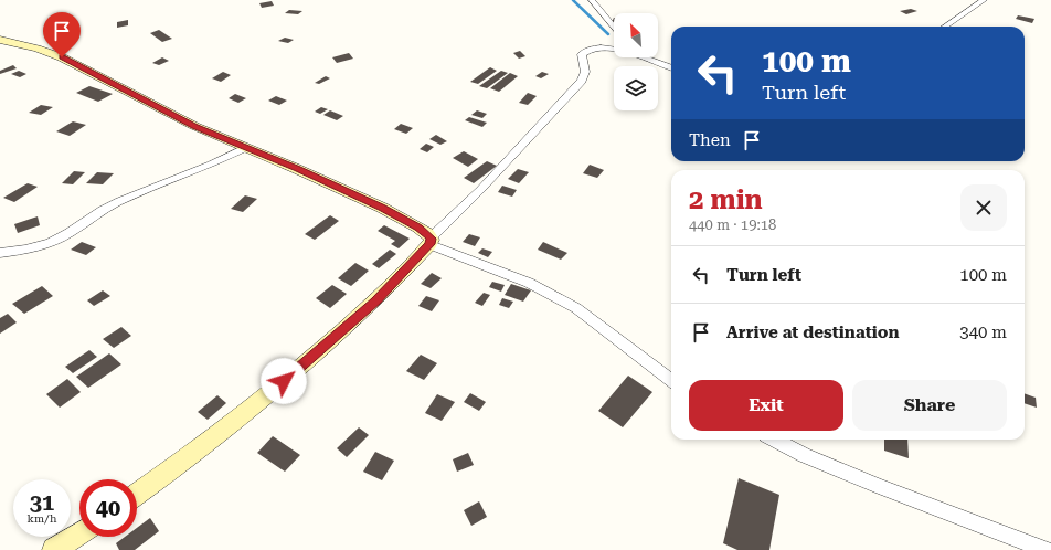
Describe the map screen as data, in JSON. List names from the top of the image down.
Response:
{
  "north": "top left",
  "page": {
    "turn": ["100 m", "Turn left"],
    "then": "Then",
    "heading": ["2 min", "440 m · 19:18"],
    "list": [
      {
        "name": "Turn left",
        "value": "100 m"
      },
      {
        "name": "Arrive at destination",
        "value": "340 m"
      }
    ],
    "buttons": ["Exit", "Share"],
    "speed": "31 km/h",
    "limit": "40"
  }
}
